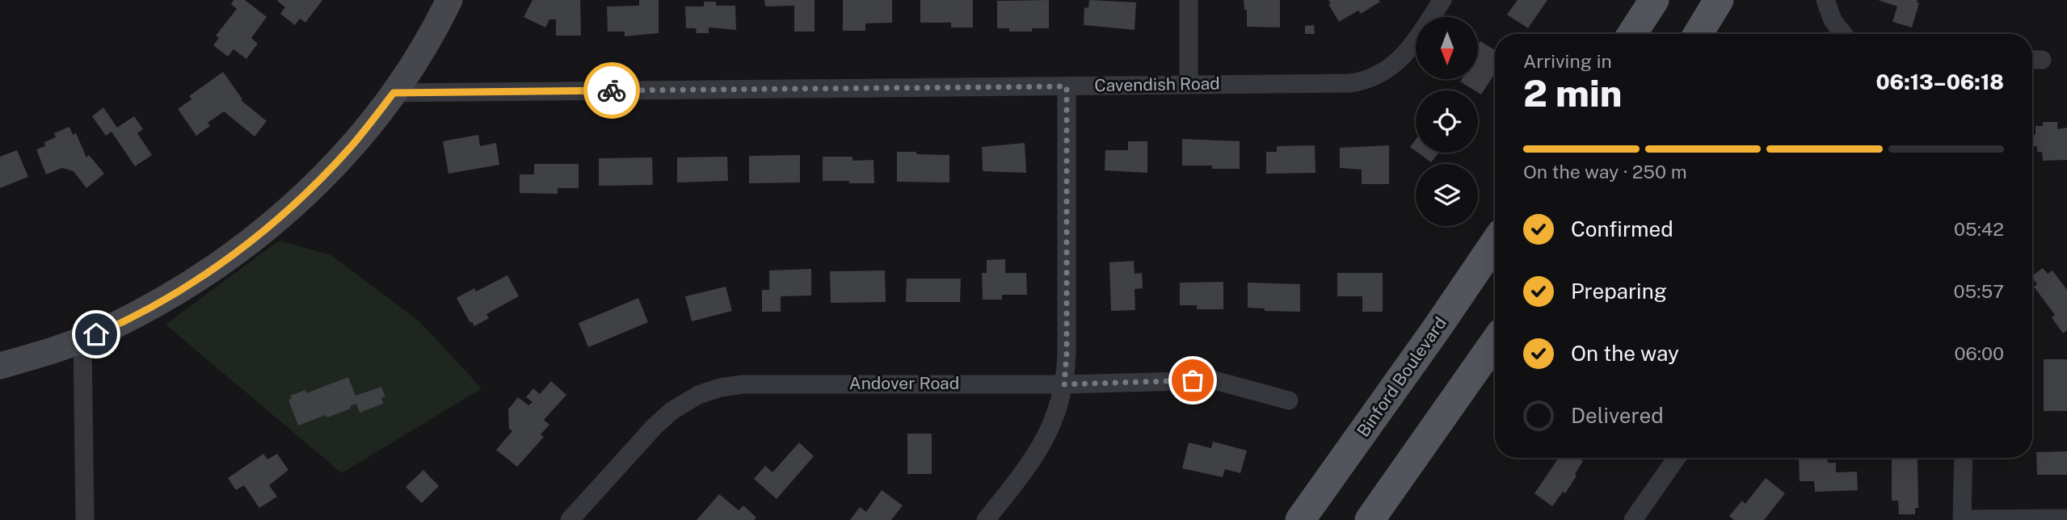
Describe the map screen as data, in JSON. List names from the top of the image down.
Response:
{
  "streets": {
    "main road": ["Binford Boulevard"],
    "street": ["Cavendish Road", "Andover Road"]
  },
  "north": "bottom",
  "page": {
    "heading": ["2 min", "Arriving in", "06:13–06:18"],
    "bar": "On the way · 250 m",
    "list": [
      ["Confirmed", "05:42"],
      ["Preparing", "05:57"],
      ["On the way", "06:00"],
      "Delivered"
    ]
  }
}
